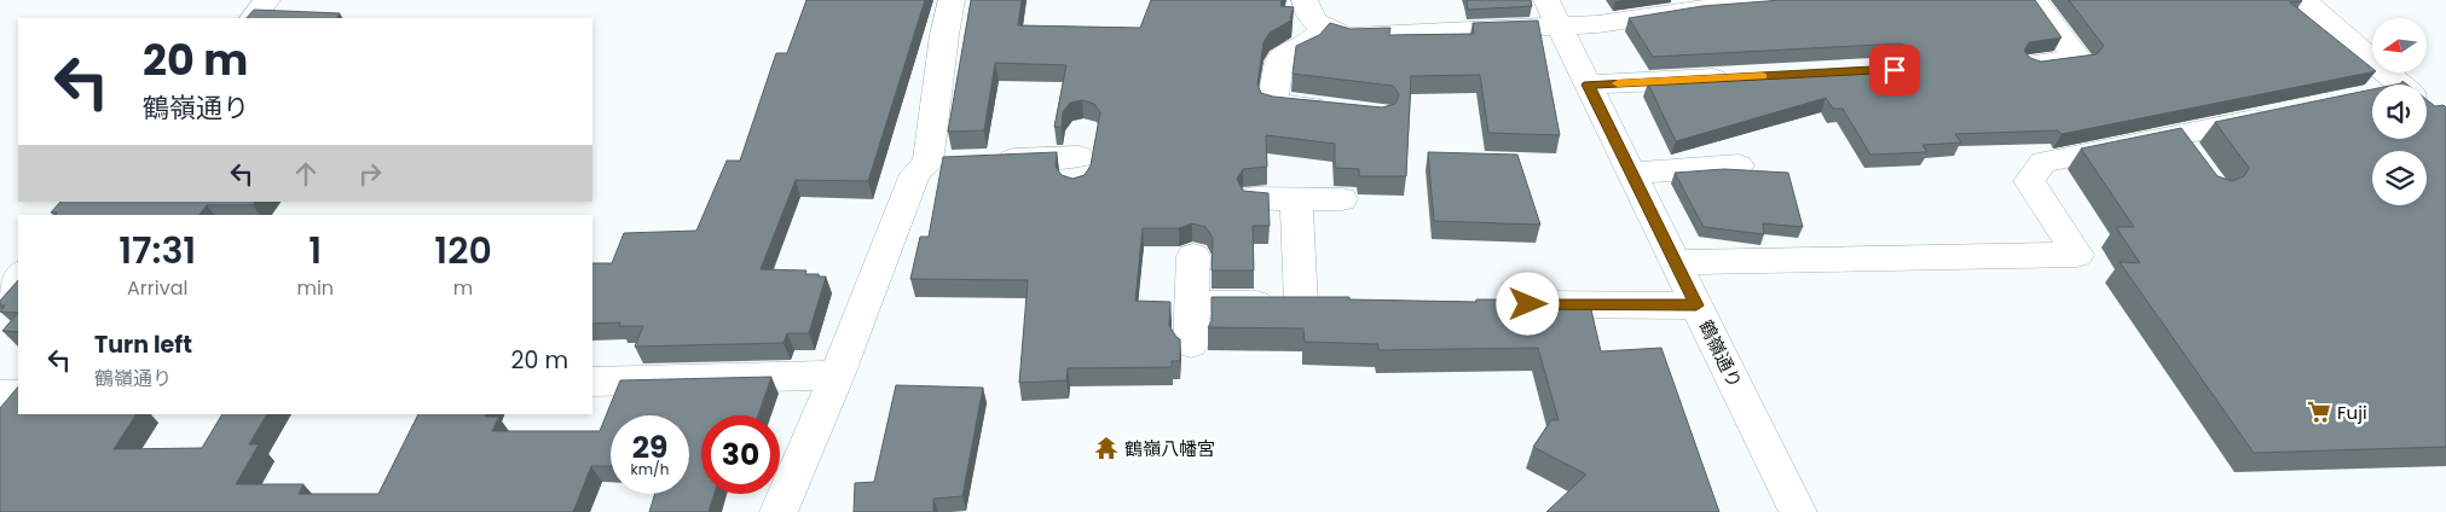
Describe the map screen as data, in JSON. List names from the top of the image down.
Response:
{
  "streets": {
    "street": ["鶴嶺通り"]
  },
  "places": {
    "supermarket": ["Fuji"],
    "temple": ["鶴嶺八幡宮"]
  },
  "north": "left",
  "page": {
    "turn": ["20 m", "鶴嶺通り"],
    "eta": [
      "17:31",
      "Arrival",
      "1",
      "min",
      "120",
      "m"
    ],
    "list": [
      {
        "name": "Turn left",
        "note": "鶴嶺通り",
        "value": "20 m"
      }
    ],
    "speed": "29 km/h",
    "limit": "30"
  }
}
